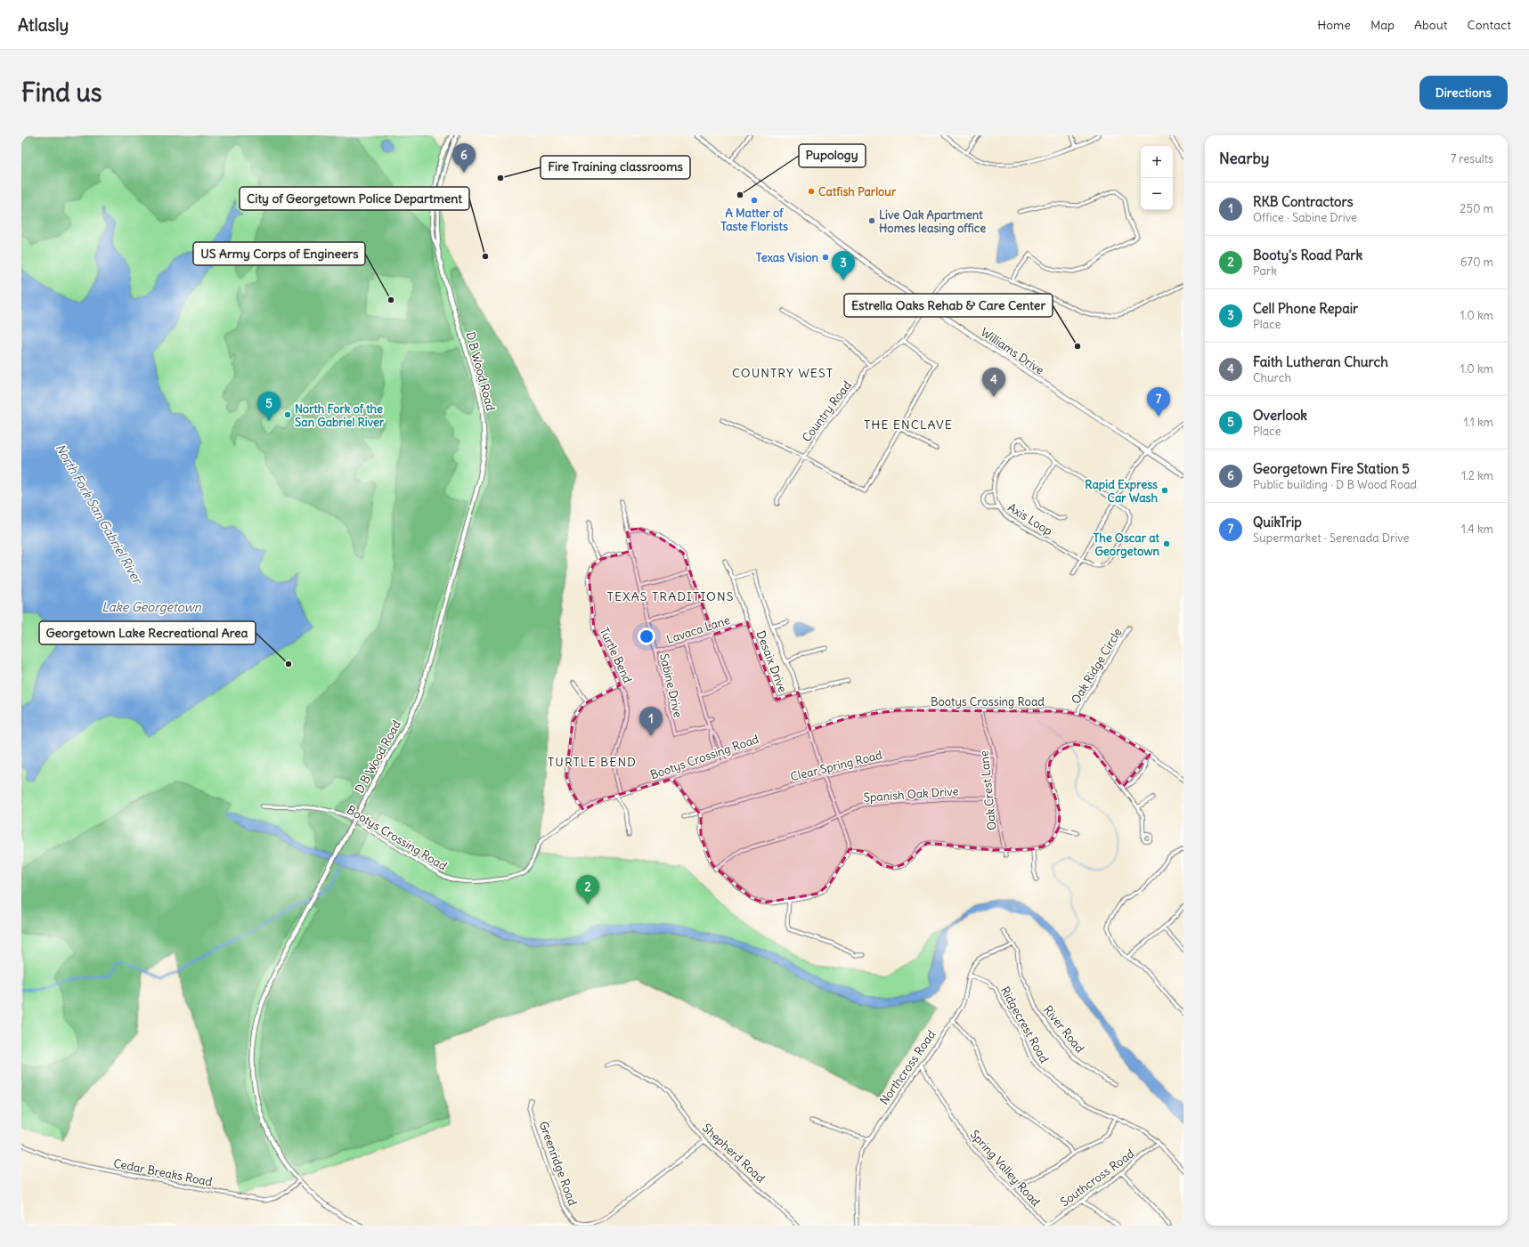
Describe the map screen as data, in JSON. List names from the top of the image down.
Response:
{
  "streets": {
    "main road": ["Williams Drive", "D B Wood Road"],
    "street": [
      "Country Road",
      "Axis Loop",
      "Lavaca Lane",
      "Turtle Bend",
      "Desaix Drive",
      "Oak Ridge Circle",
      "Sabine Drive",
      "Bootys Crossing Road",
      "Clear Spring Road",
      "Oak Crest Lane",
      "Spanish Oak Drive",
      "Ridgecrest Road",
      "River Road",
      "Northcross Road",
      "Shepherd Road",
      "Greenridge Road",
      "Spring Valley Road",
      "Cedar Breaks Road",
      "Southcross Road"
    ]
  },
  "crossings": [
    ["Williams Drive", "Country Road"],
    ["D B Wood Road", "Cedar Breaks Road"],
    ["Lavaca Lane", "Desaix Drive"],
    ["Lavaca Lane", "Sabine Drive"],
    ["Turtle Bend", "Bootys Crossing Road"],
    ["Oak Ridge Circle", "Bootys Crossing Road"],
    ["Bootys Crossing Road", "Oak Crest Lane"],
    ["Clear Spring Road", "Oak Crest Lane"],
    ["Oak Crest Lane", "Spanish Oak Drive"],
    ["Ridgecrest Road", "Northcross Road"],
    ["Ridgecrest Road", "Southcross Road"],
    ["River Road", "Northcross Road"],
    ["Northcross Road", "Spring Valley Road"],
    ["Shepherd Road", "Greenridge Road"],
    ["Spring Valley Road", "Southcross Road"]
  ],
  "districts": [
    "COUNTRY WEST",
    "THE ENCLAVE",
    "TEXAS TRADITIONS",
    "TURTLE BEND"
  ],
  "water": ["North Fork San Gabriel River", "Lake Georgetown"],
  "places": [
    "Fire Training classrooms",
    "Catfish Parlour",
    "Pupology",
    "A Matter of Taste Florists",
    "Live Oak Apartment Homes leasing office",
    "City of Georgetown Police Department",
    "Texas Vision",
    "US Army Corps of Engineers",
    "Estrella Oaks Rehab & Care Center",
    "North Fork of the San Gabriel River",
    "Rapid Express Car Wash",
    "The Oscar at Georgetown",
    "Georgetown Lake Recreational Area"
  ],
  "page": {
    "header": "Atlasly",
    "nav": [
      "Home",
      "Map",
      "About",
      "Contact"
    ],
    "buttons": "Directions",
    "title": "Find us",
    "heading": ["Nearby", "7 results"],
    "pins": [
      "6",
      "3",
      "4",
      "7",
      "5",
      "1",
      "2"
    ],
    "map_buttons": ["+", "−"],
    "list": [
      {
        "mark": "1",
        "name": "RKB Contractors",
        "note": "Office · Sabine Drive",
        "value": "250 m"
      },
      {
        "mark": "2",
        "name": "Booty's Road Park",
        "note": "Park",
        "value": "670 m"
      },
      {
        "mark": "3",
        "name": "Cell Phone Repair",
        "note": "Place",
        "value": "1.0 km"
      },
      {
        "mark": "4",
        "name": "Faith Lutheran Church",
        "note": "Church",
        "value": "1.0 km"
      },
      {
        "mark": "5",
        "name": "Overlook",
        "note": "Place",
        "value": "1.1 km"
      },
      {
        "mark": "6",
        "name": "Georgetown Fire Station 5",
        "note": "Public building · D B Wood Road",
        "value": "1.2 km"
      },
      {
        "mark": "7",
        "name": "QuikTrip",
        "note": "Supermarket · Serenada Drive",
        "value": "1.4 km"
      }
    ]
  }
}
